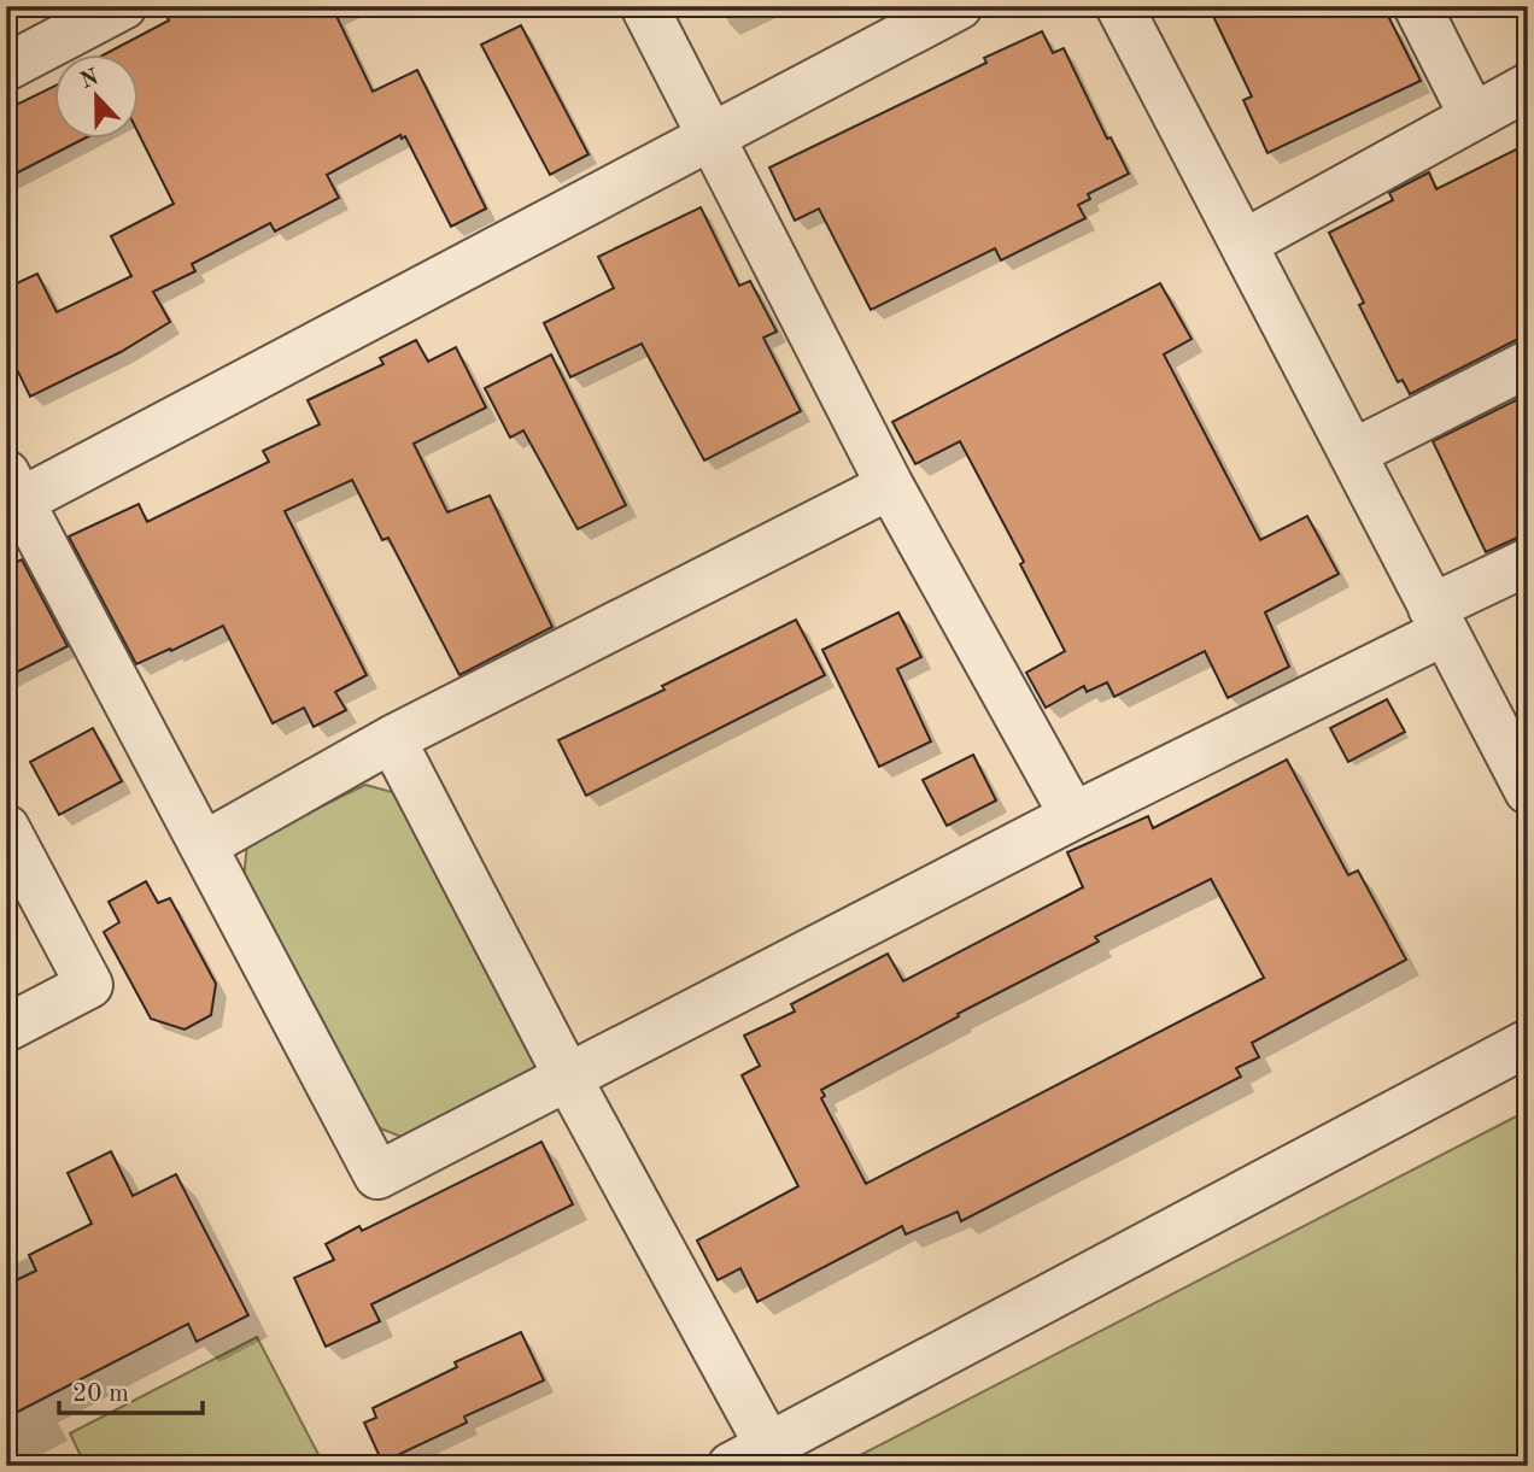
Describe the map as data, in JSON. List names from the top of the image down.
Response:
{
  "scale_bar": "20 m",
  "north": "top"
}
